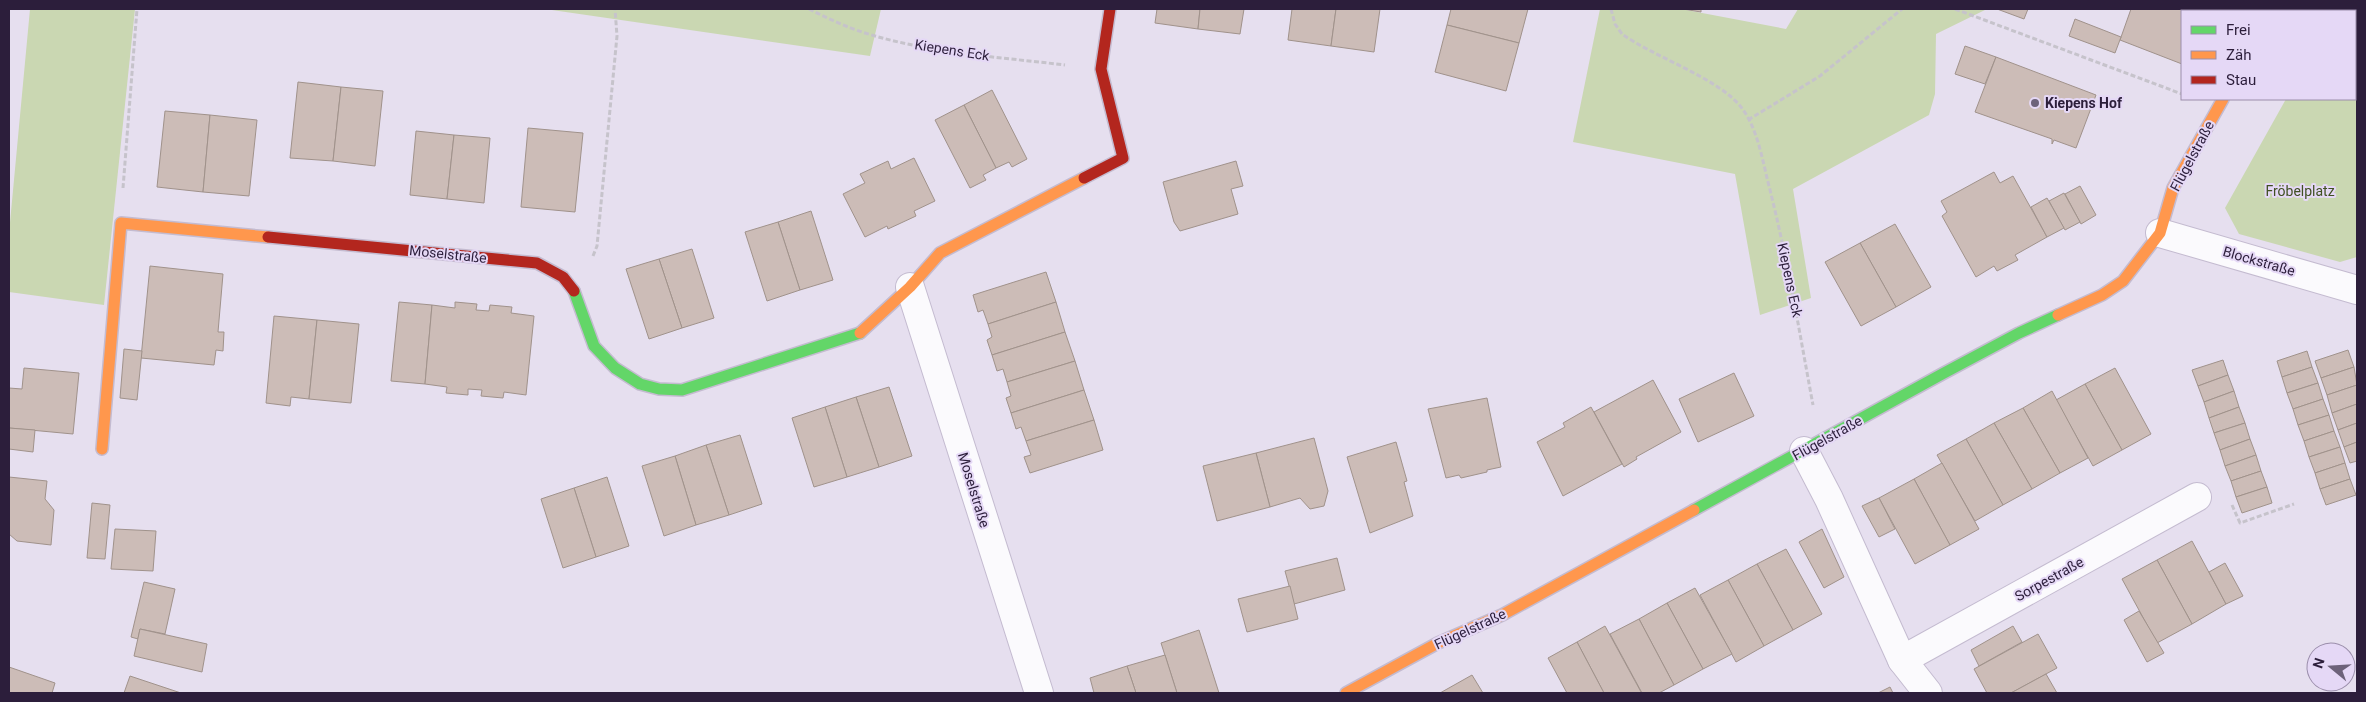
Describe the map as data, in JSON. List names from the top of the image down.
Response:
{
  "streets": {
    "street": [
      "Flügelstraße",
      "Moselstraße",
      "Blockstraße",
      "Sorpestraße"
    ],
    "path": ["Kiepens Eck"]
  },
  "crossings": [
    ["Kiepens Eck", "Flügelstraße"],
    ["Kiepens Eck", "Moselstraße"],
    ["Flügelstraße", "Blockstraße"]
  ],
  "parks": ["Fröbelplatz"],
  "places": ["Kiepens Hof"],
  "legend": ["Frei", "Zäh", "Stau"],
  "north": "left"
}
